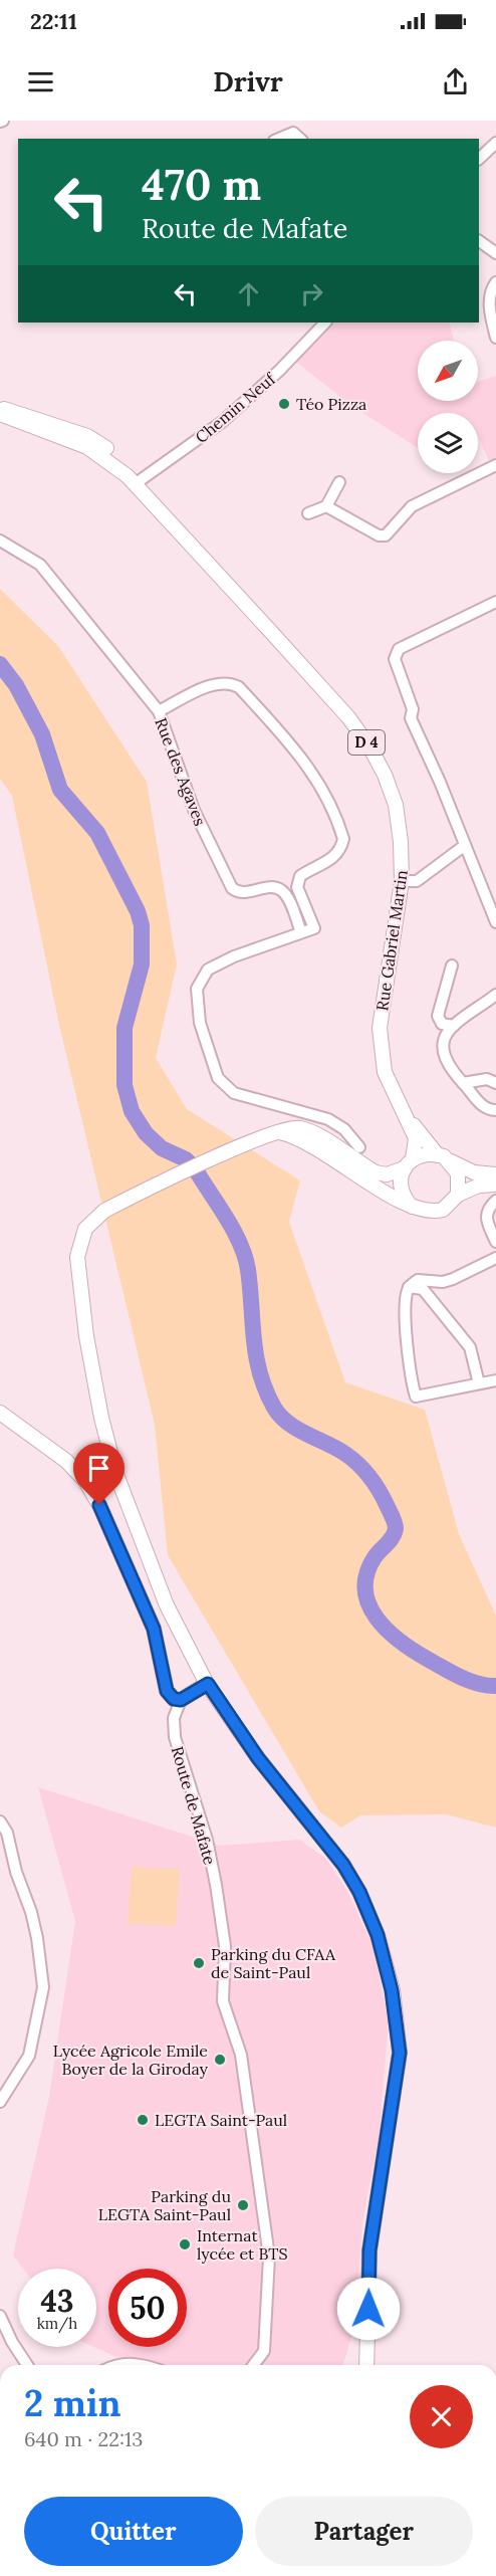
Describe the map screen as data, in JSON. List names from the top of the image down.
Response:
{
  "streets": {
    "main road": ["D 4", "Rue Gabriel Martin"],
    "street": ["Chemin Neuf", "Rue des Agaves", "Route de Mafate"]
  },
  "crossings": [
    ["Chemin Neuf", "Rue Gabriel Martin"],
    ["D 4", "Rue Gabriel Martin"]
  ],
  "places": [
    "Téo Pizza",
    "Parking du CFAA de Saint-Paul",
    "Lycée Agricole Emile Boyer de la Giroday",
    "LEGTA Saint-Paul",
    "Parking du LEGTA Saint-Paul",
    "Internat lycée et BTS"
  ],
  "north": "bottom left",
  "page": {
    "status": "22:11",
    "header": "Drivr",
    "turn": ["470 m", "Route de Mafate"],
    "speed": "43 km/h",
    "limit": "50",
    "heading": ["2 min", "640 m · 22:13"],
    "buttons": ["Quitter", "Partager"]
  }
}
